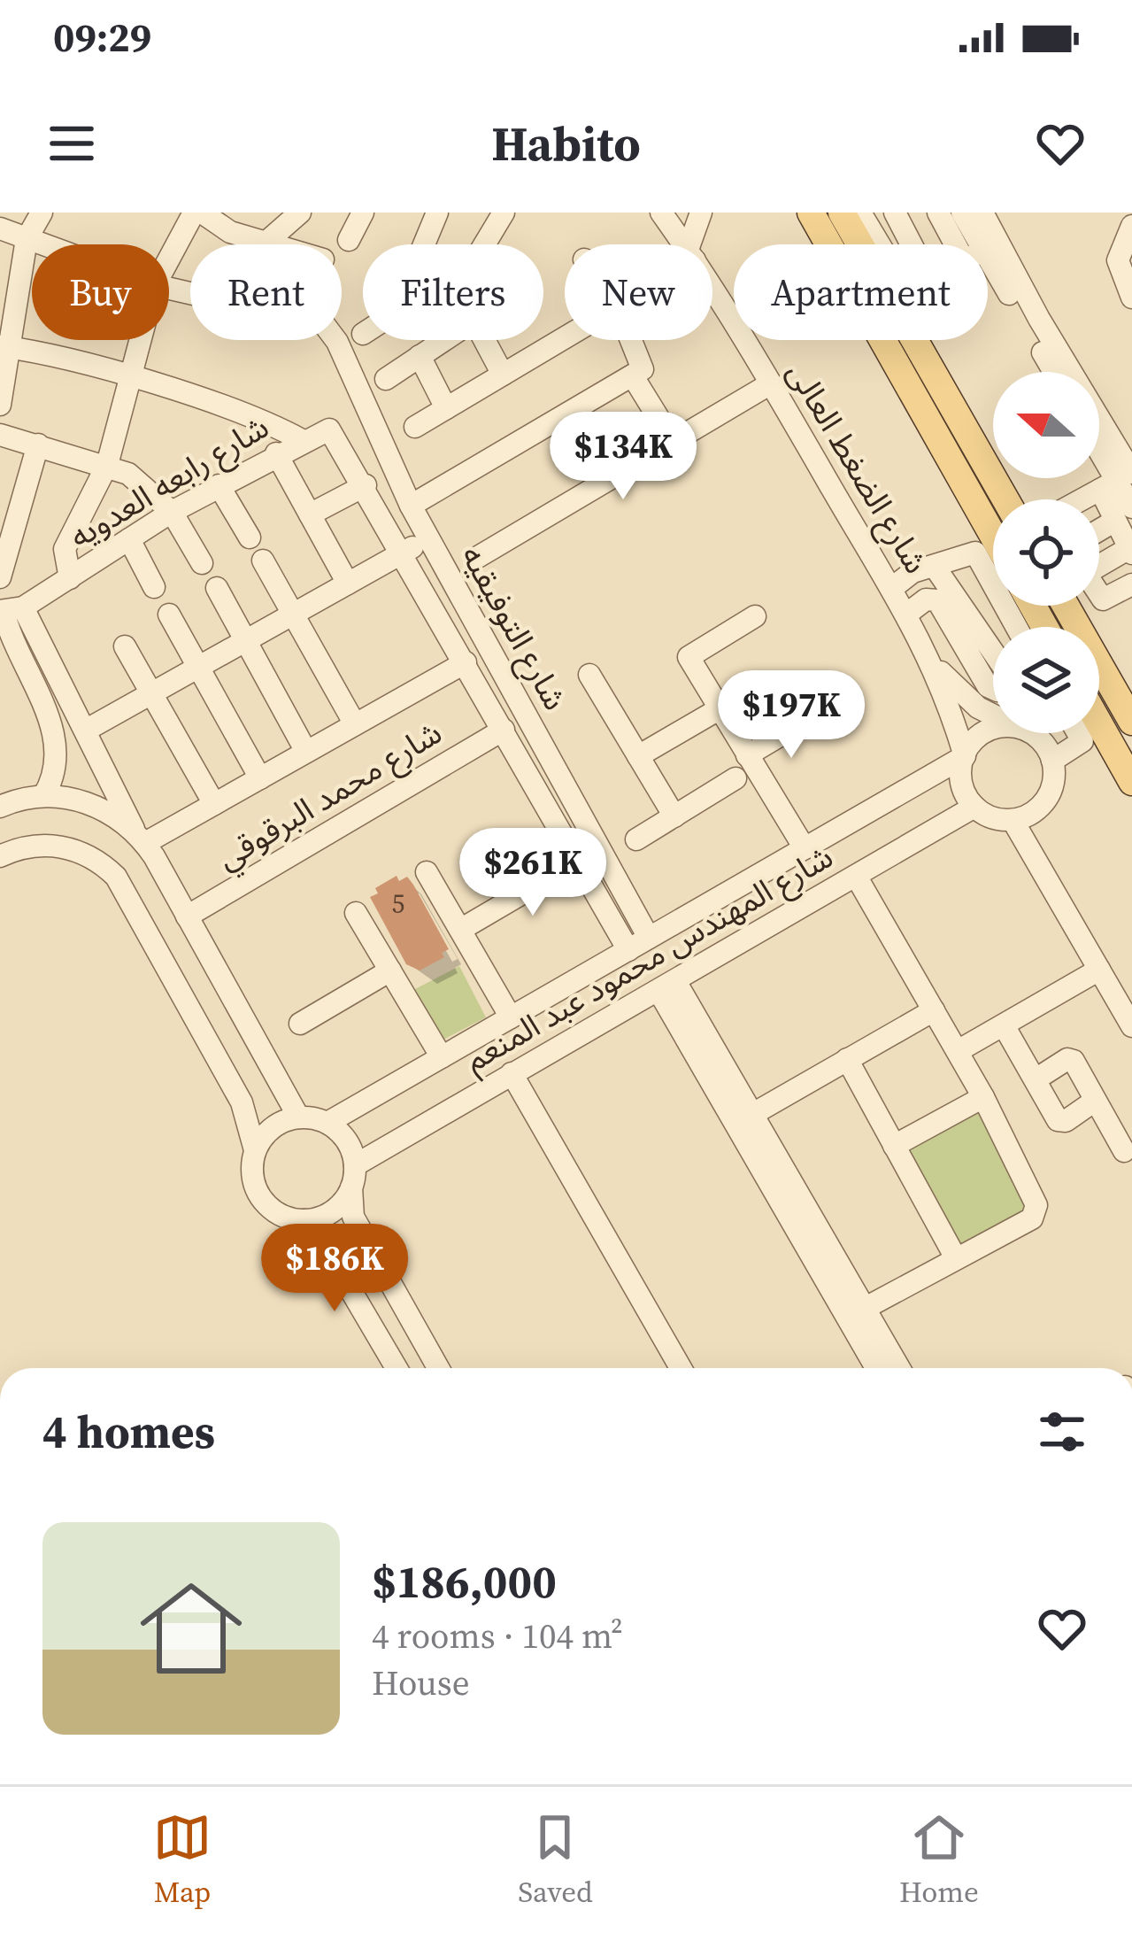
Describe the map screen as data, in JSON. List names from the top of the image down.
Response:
{
  "streets": {
    "street": [
      "شارع الضغط العالى",
      "شارع رابعه العدويه",
      "شارع التوفيقيه",
      "شارع محمد البرقوقي",
      "شارع المهندس محمود عبد المنعم"
    ]
  },
  "crossings": [
    ["شارع الضغط العالى", "شارع المهندس محمود عبد المنعم"],
    ["شارع رابعه العدويه", "شارع التوفيقيه"],
    ["شارع التوفيقيه", "شارع محمد البرقوقي"],
    ["شارع التوفيقيه", "شارع المهندس محمود عبد المنعم"]
  ],
  "house_numbers": ["5"],
  "north": "left",
  "page": {
    "status": "09:29",
    "header": "Habito",
    "chip": [
      "Buy",
      "Rent",
      "Filters",
      "New",
      "Apartment"
    ],
    "price": [
      "$134K",
      "$197K",
      "$261K",
      "$186K"
    ],
    "heading": "4 homes",
    "list": [
      {
        "name": "$186,000",
        "note": "4 rooms · 104 m² · House"
      }
    ],
    "tabs": ["Map", "Saved", "Home"]
  }
}
